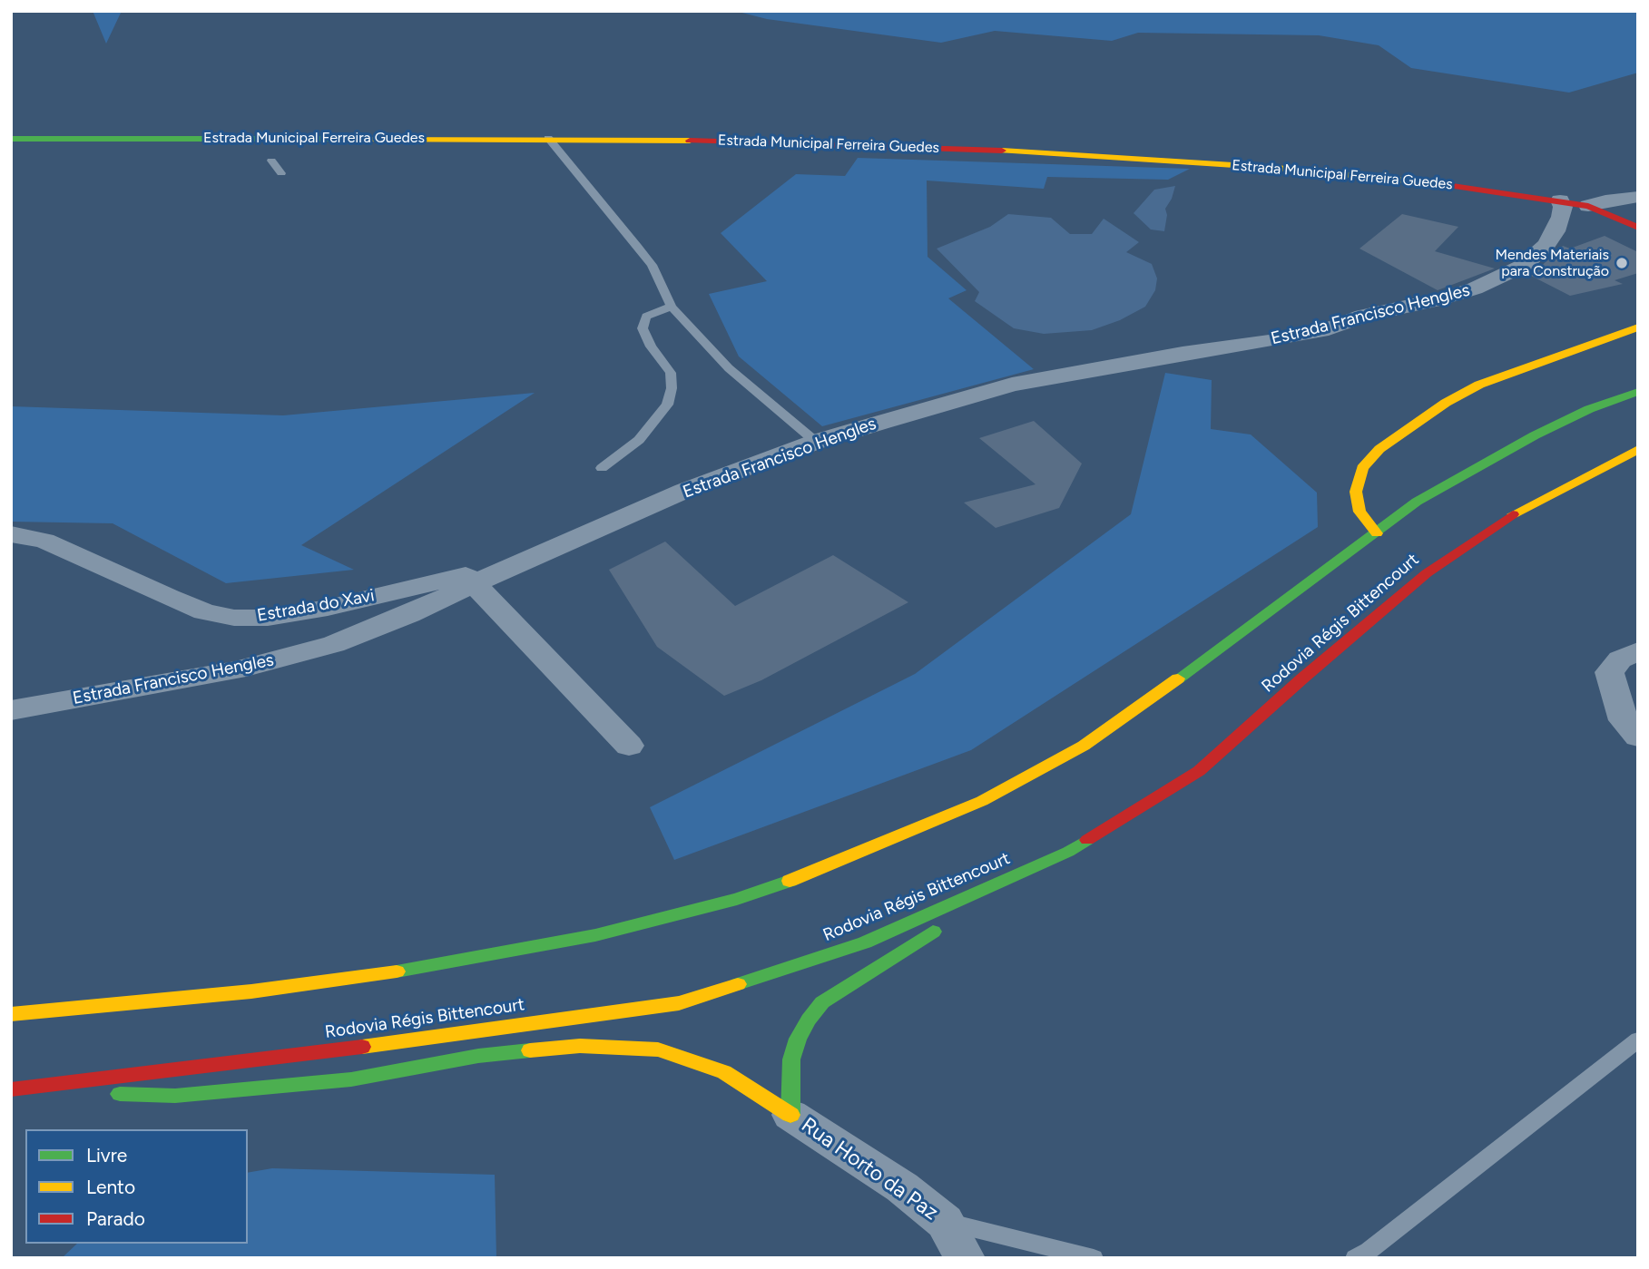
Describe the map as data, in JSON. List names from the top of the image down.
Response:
{
  "streets": {
    "main road": ["Estrada Municipal Ferreira Guedes", "Rodovia Régis Bittencourt"],
    "street": ["Estrada Francisco Hengles", "Estrada do Xavi", "Rua Horto da Paz"]
  },
  "crossings": [
    ["Estrada Municipal Ferreira Guedes", "Estrada Francisco Hengles"],
    ["Estrada Francisco Hengles", "Estrada do Xavi"]
  ],
  "places": ["Mendes Materiais para Construção"],
  "legend": ["Livre", "Lento", "Parado"]
}
